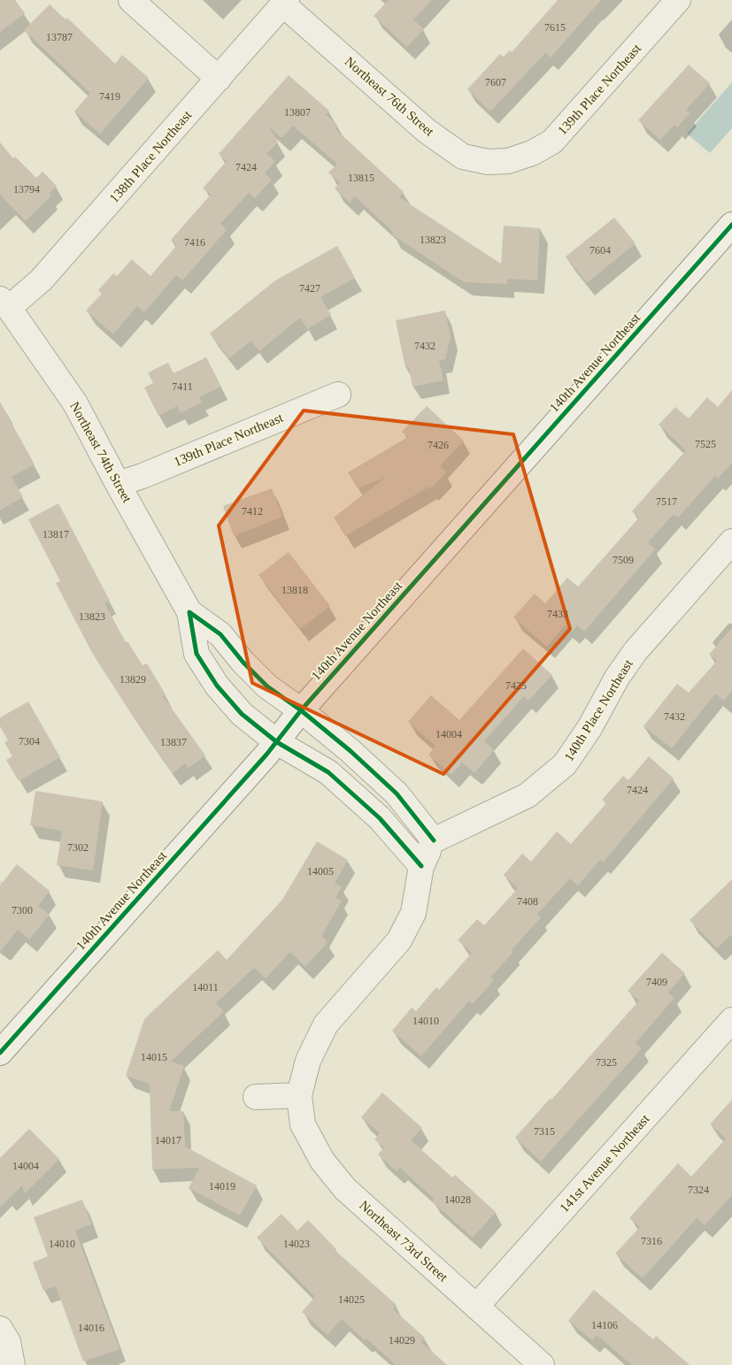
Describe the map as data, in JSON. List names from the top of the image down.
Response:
{
  "streets": {
    "street": [
      "139th Place Northeast",
      "Northeast 76th Street",
      "138th Place Northeast",
      "140th Avenue Northeast",
      "Northeast 74th Street",
      "140th Place Northeast",
      "141st Avenue Northeast",
      "Northeast 73rd Street"
    ]
  },
  "crossings": [
    ["139th Place Northeast", "Northeast 76th Street"],
    ["139th Place Northeast", "Northeast 74th Street"],
    ["Northeast 76th Street", "138th Place Northeast"],
    ["138th Place Northeast", "Northeast 74th Street"],
    ["140th Avenue Northeast", "Northeast 74th Street"],
    ["Northeast 74th Street", "140th Place Northeast"],
    ["Northeast 74th Street", "Northeast 73rd Street"],
    ["140th Place Northeast", "Northeast 73rd Street"],
    ["141st Avenue Northeast", "Northeast 73rd Street"]
  ],
  "house_numbers": [
    "7615",
    "13787",
    "7607",
    "7419",
    "13807",
    "7424",
    "13815",
    "13794",
    "13823",
    "7416",
    "7604",
    "7427",
    "7432",
    "7411",
    "7525",
    "7426",
    "7517",
    "7412",
    "13817",
    "7509",
    "13818",
    "7433",
    "13823",
    "13829",
    "7425",
    "7432",
    "14004",
    "7304",
    "13837",
    "7424",
    "7302",
    "14005",
    "7408",
    "7300",
    "7409",
    "14011",
    "14010",
    "14015",
    "7325",
    "7315",
    "14017",
    "14004",
    "14019",
    "7324",
    "14028",
    "7316",
    "14010",
    "14023",
    "14025",
    "14106",
    "14016",
    "14029"
  ]
}
